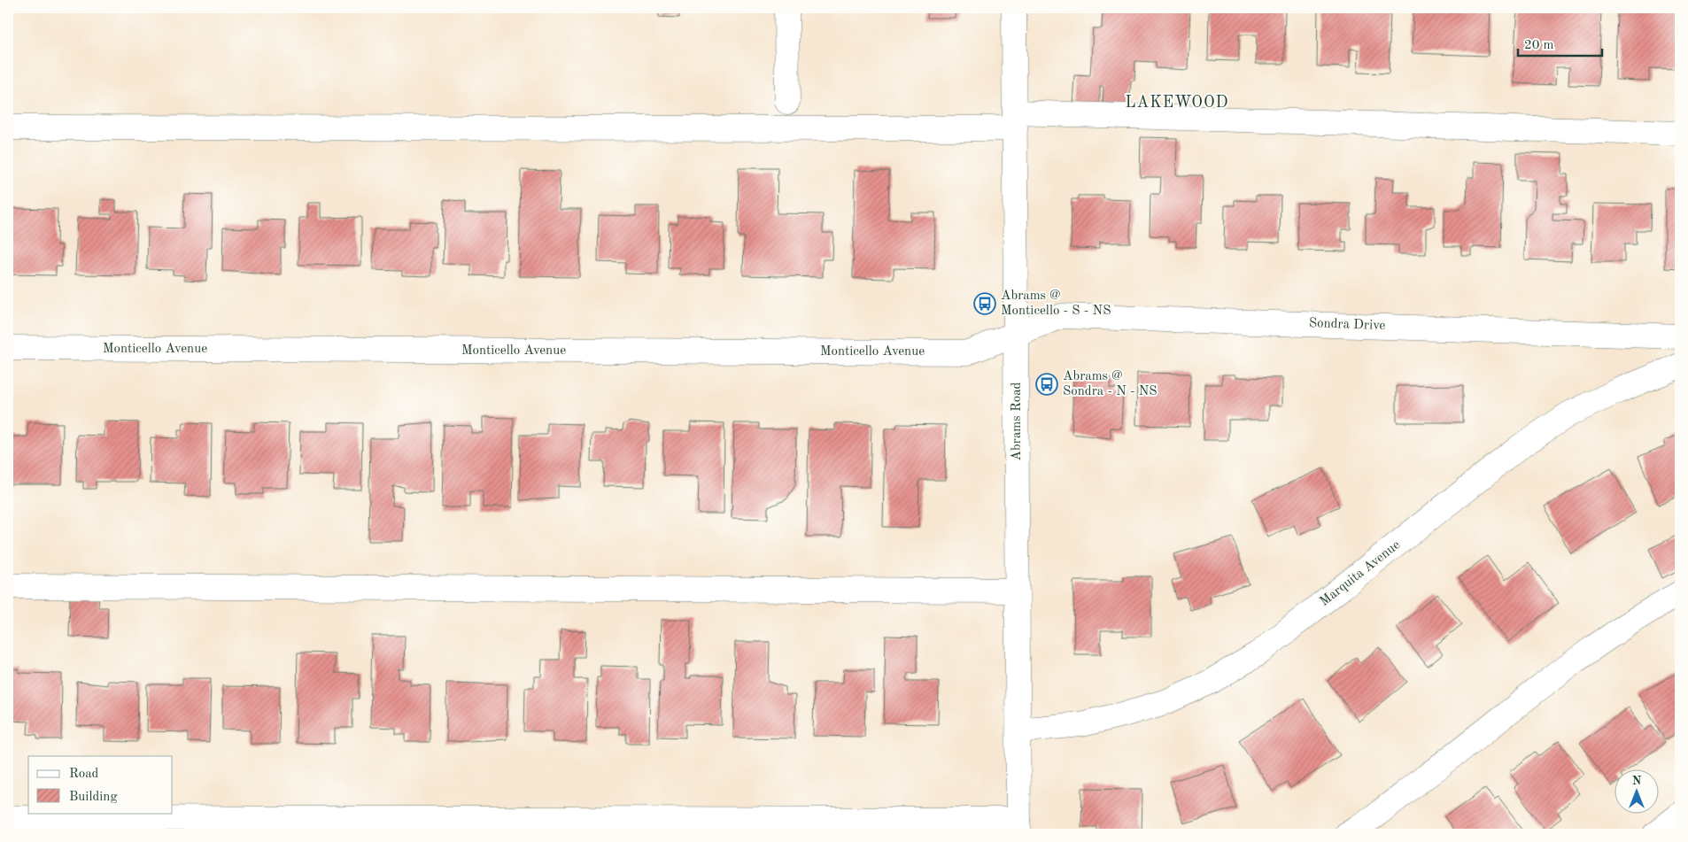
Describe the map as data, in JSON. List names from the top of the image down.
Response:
{
  "streets": {
    "street": [
      "Sondra Drive",
      "Monticello Avenue",
      "Abrams Road",
      "Marquita Avenue"
    ]
  },
  "crossings": [
    ["Sondra Drive", "Monticello Avenue"],
    ["Sondra Drive", "Abrams Road"],
    ["Monticello Avenue", "Abrams Road"],
    ["Abrams Road", "Marquita Avenue"]
  ],
  "districts": ["LAKEWOOD"],
  "places": {
    "bus stop": ["Abrams @ Monticello - S - NS", "Abrams @ Sondra - N - NS"]
  },
  "legend": ["Road", "Building"],
  "scale_bar": "20 m",
  "north": "top"
}
